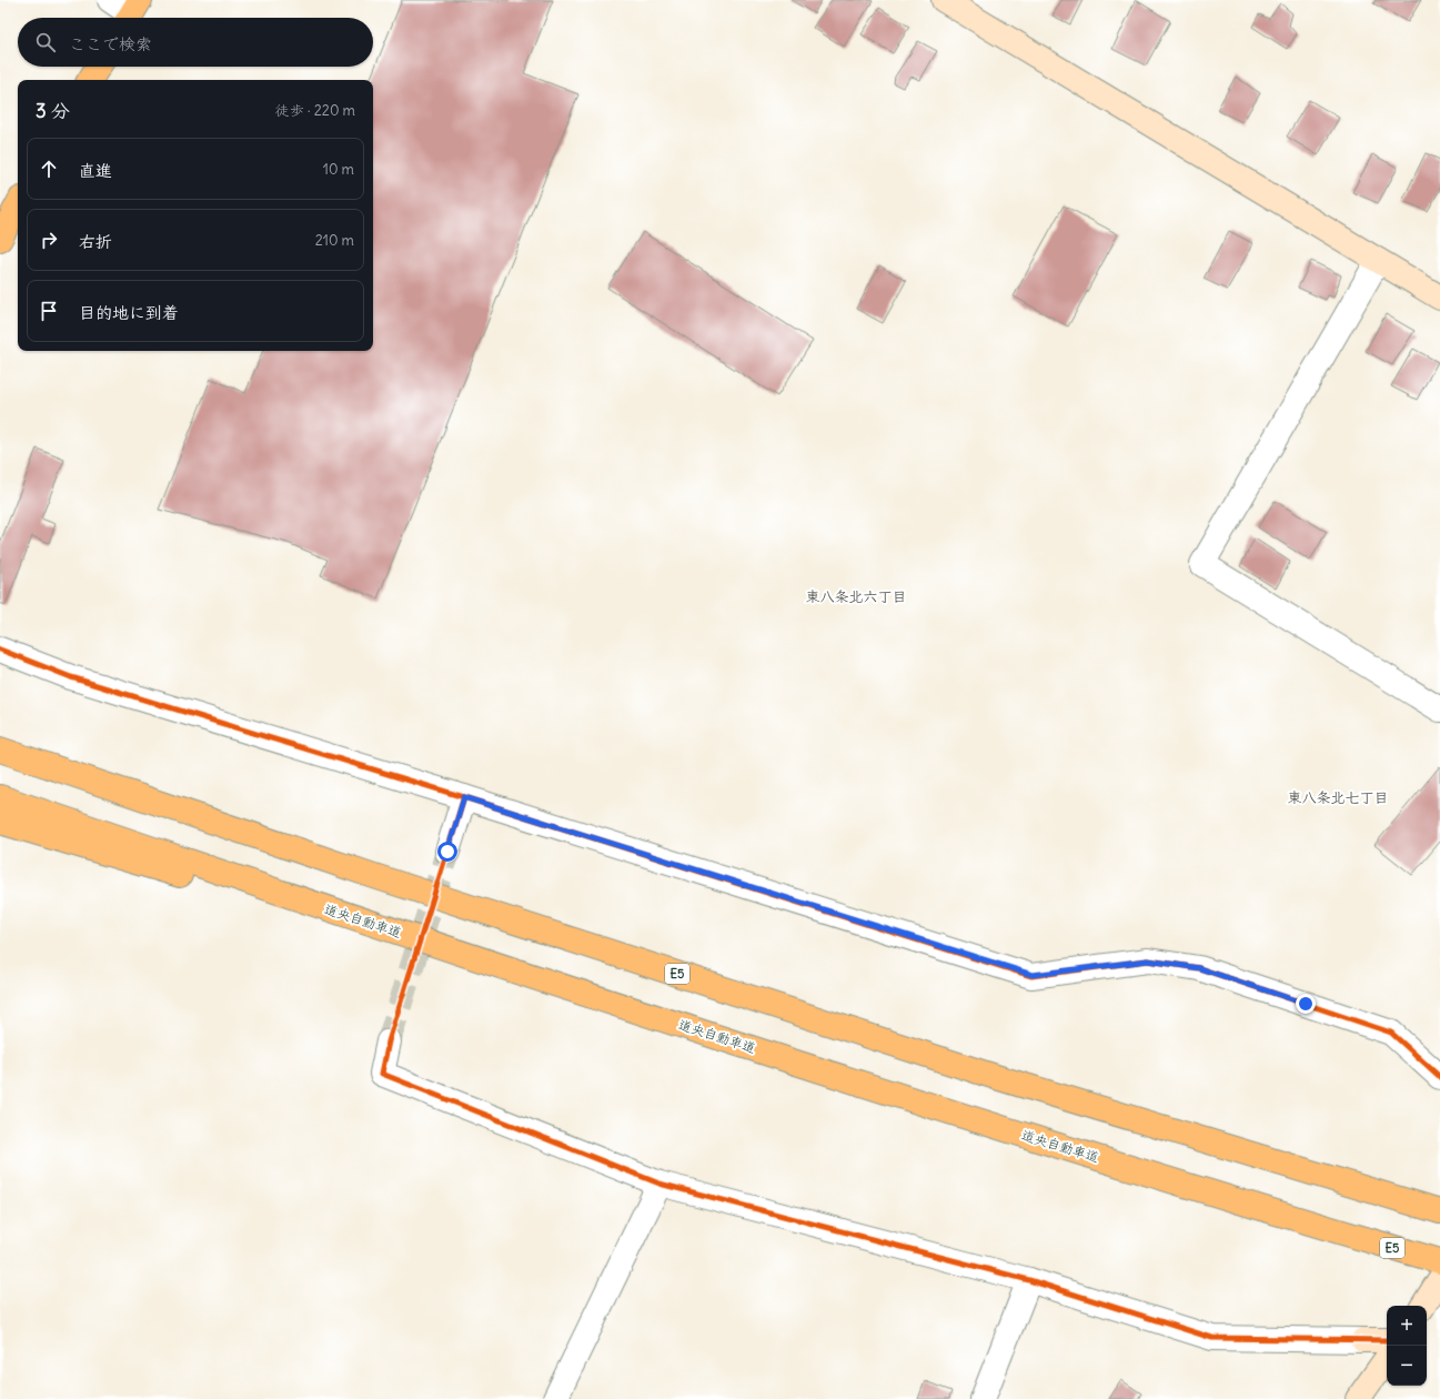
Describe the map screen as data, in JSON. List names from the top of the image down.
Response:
{
  "streets": {
    "main road": ["道央自動車道", "E5"]
  },
  "districts": ["東八条北六丁目", "東八条北七丁目"],
  "page": {
    "search": "ここで検索",
    "heading": ["3 分", "徒歩 · 220 m"],
    "list": [
      ["直進", "10 m"],
      ["右折", "210 m"],
      "目的地に到着"
    ],
    "map_buttons": ["+", "−"]
  }
}
